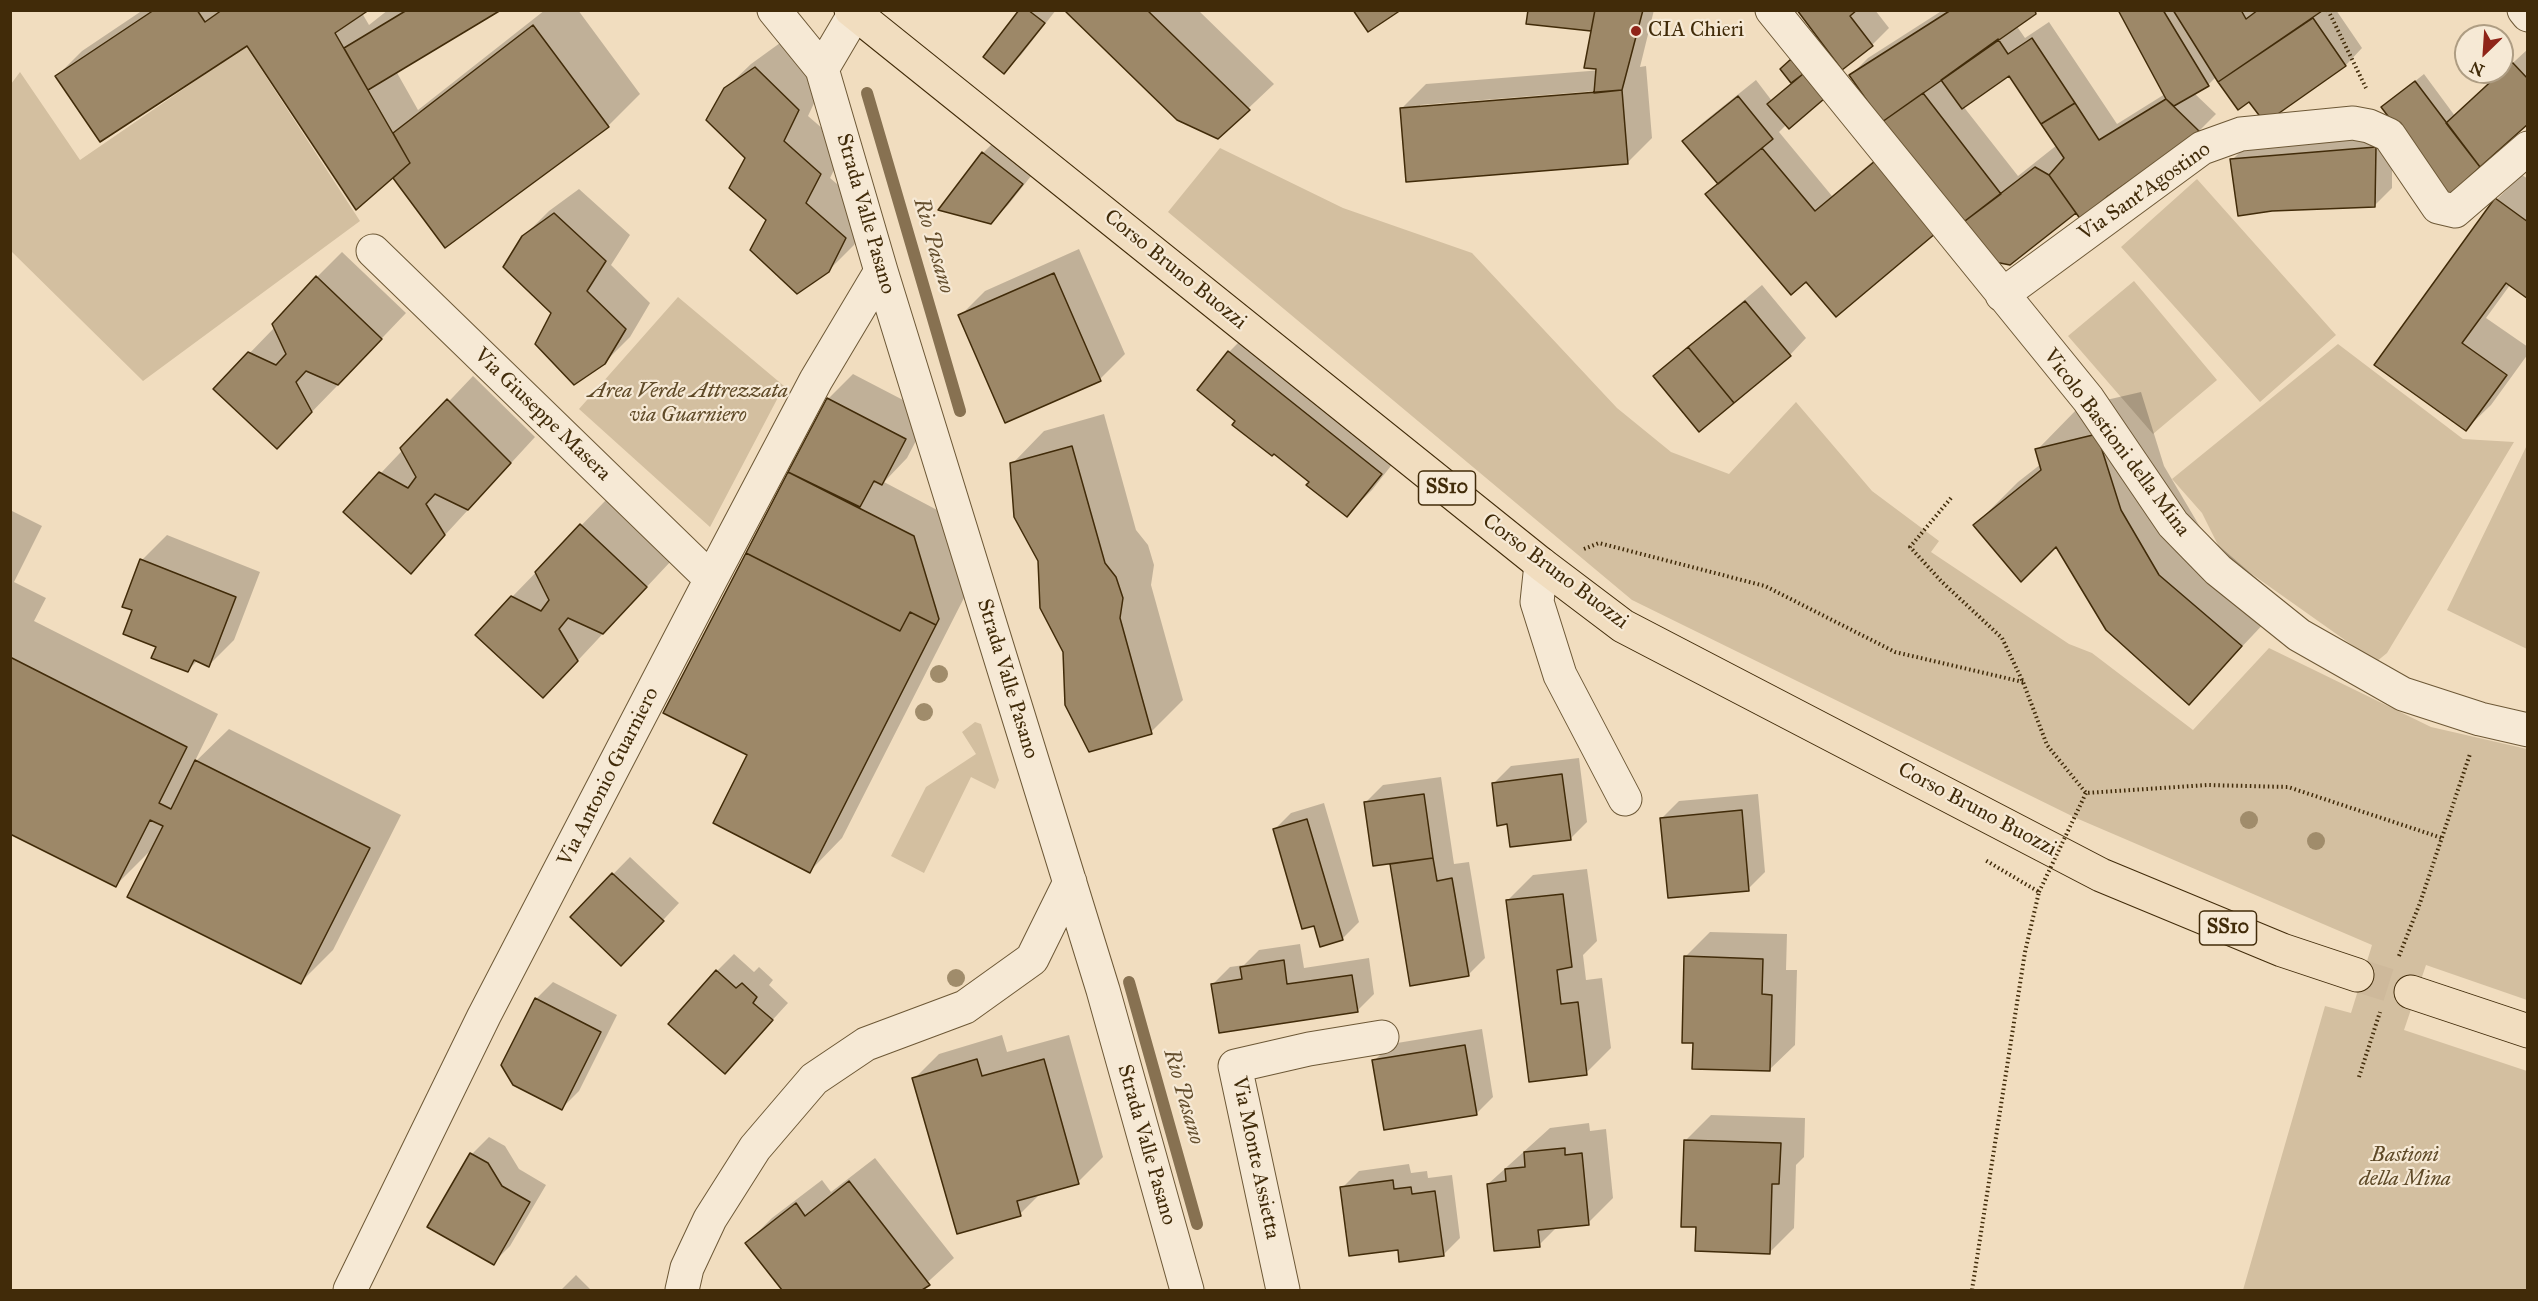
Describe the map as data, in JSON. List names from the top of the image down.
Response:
{
  "streets": {
    "main road": ["Corso Bruno Buozzi", "SS10"],
    "street": [
      "Via Sant'Agostino",
      "Strada Valle Pasano",
      "Via Giuseppe Masera",
      "Vicolo Bastioni della Mina",
      "Via Antonio Guarniero",
      "Via Monte Assietta"
    ]
  },
  "crossings": [
    ["Via Sant'Agostino", "Vicolo Bastioni della Mina"],
    ["Strada Valle Pasano", "Via Antonio Guarniero"],
    ["Via Giuseppe Masera", "Via Antonio Guarniero"]
  ],
  "water": ["Rio Pasano"],
  "parks": ["Area Verde Attrezzata via Guarniero", "Bastioni della Mina"],
  "places": ["CIA Chieri"],
  "north": "bottom left"
}
